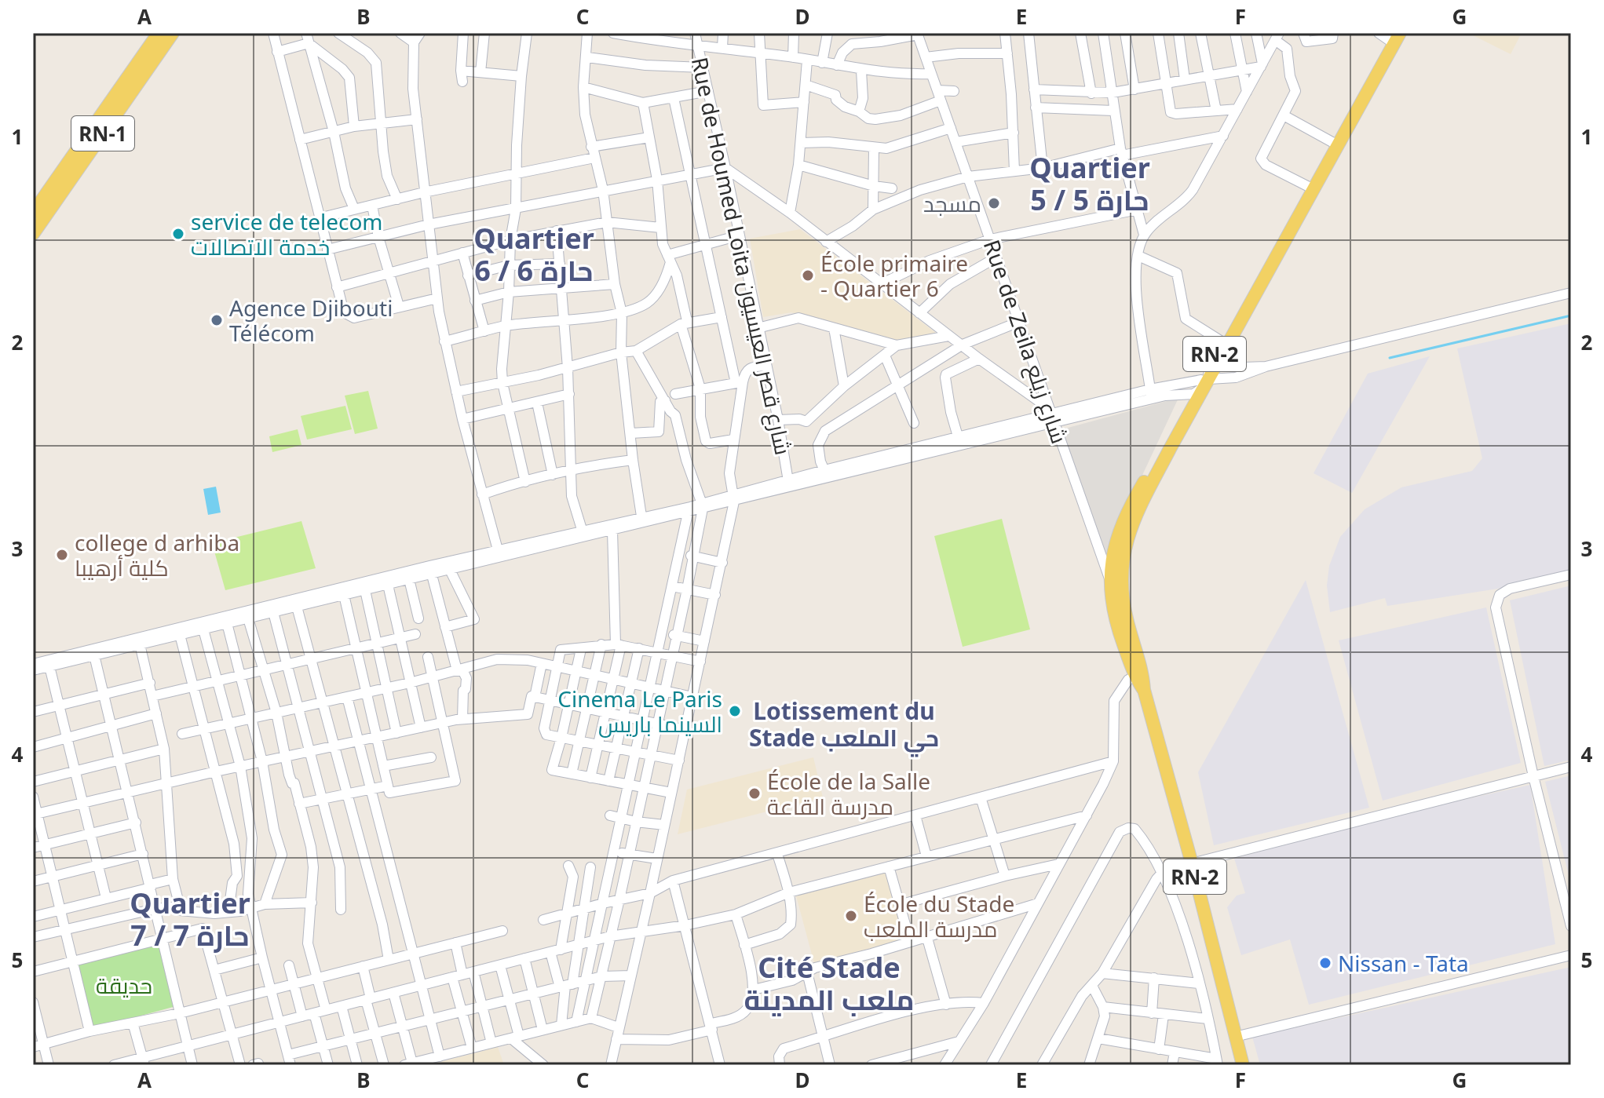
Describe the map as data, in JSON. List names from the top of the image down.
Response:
{
  "streets": {
    "main road": ["RN-1", "RN-2"],
    "street": ["Rue de Houmed Loita شارع قصر العيسيون", "Rue de Zeila شارع زيلع"]
  },
  "crossings": [
    ["Rue de Zeila شارع زيلع", "RN-2"]
  ],
  "districts": [
    "Quartier 5 / حارة 5",
    "Quartier 6 / حارة 6",
    "Lotissement du Stade حي الملعب",
    "Quartier 7 / حارة 7",
    "Cité Stade ملعب المدينة"
  ],
  "parks": ["حديقة"],
  "places": [
    "مسجد",
    "service de telecom خدمة الاتصالات",
    "École primaire - Quartier 6",
    "Agence Djibouti Télécom",
    "college d arhiba كلية أرهيبا",
    "Cinema Le Paris السينما باريس",
    "École de la Salle مدرسة القاعة",
    "École du Stade مدرسة الملعب",
    "Nissan - Tata"
  ],
  "grid": {
    "columns": [
      "A",
      "B",
      "C",
      "D",
      "E",
      "F",
      "G"
    ],
    "rows": [
      "1",
      "2",
      "3",
      "4",
      "5"
    ]
  }
}
